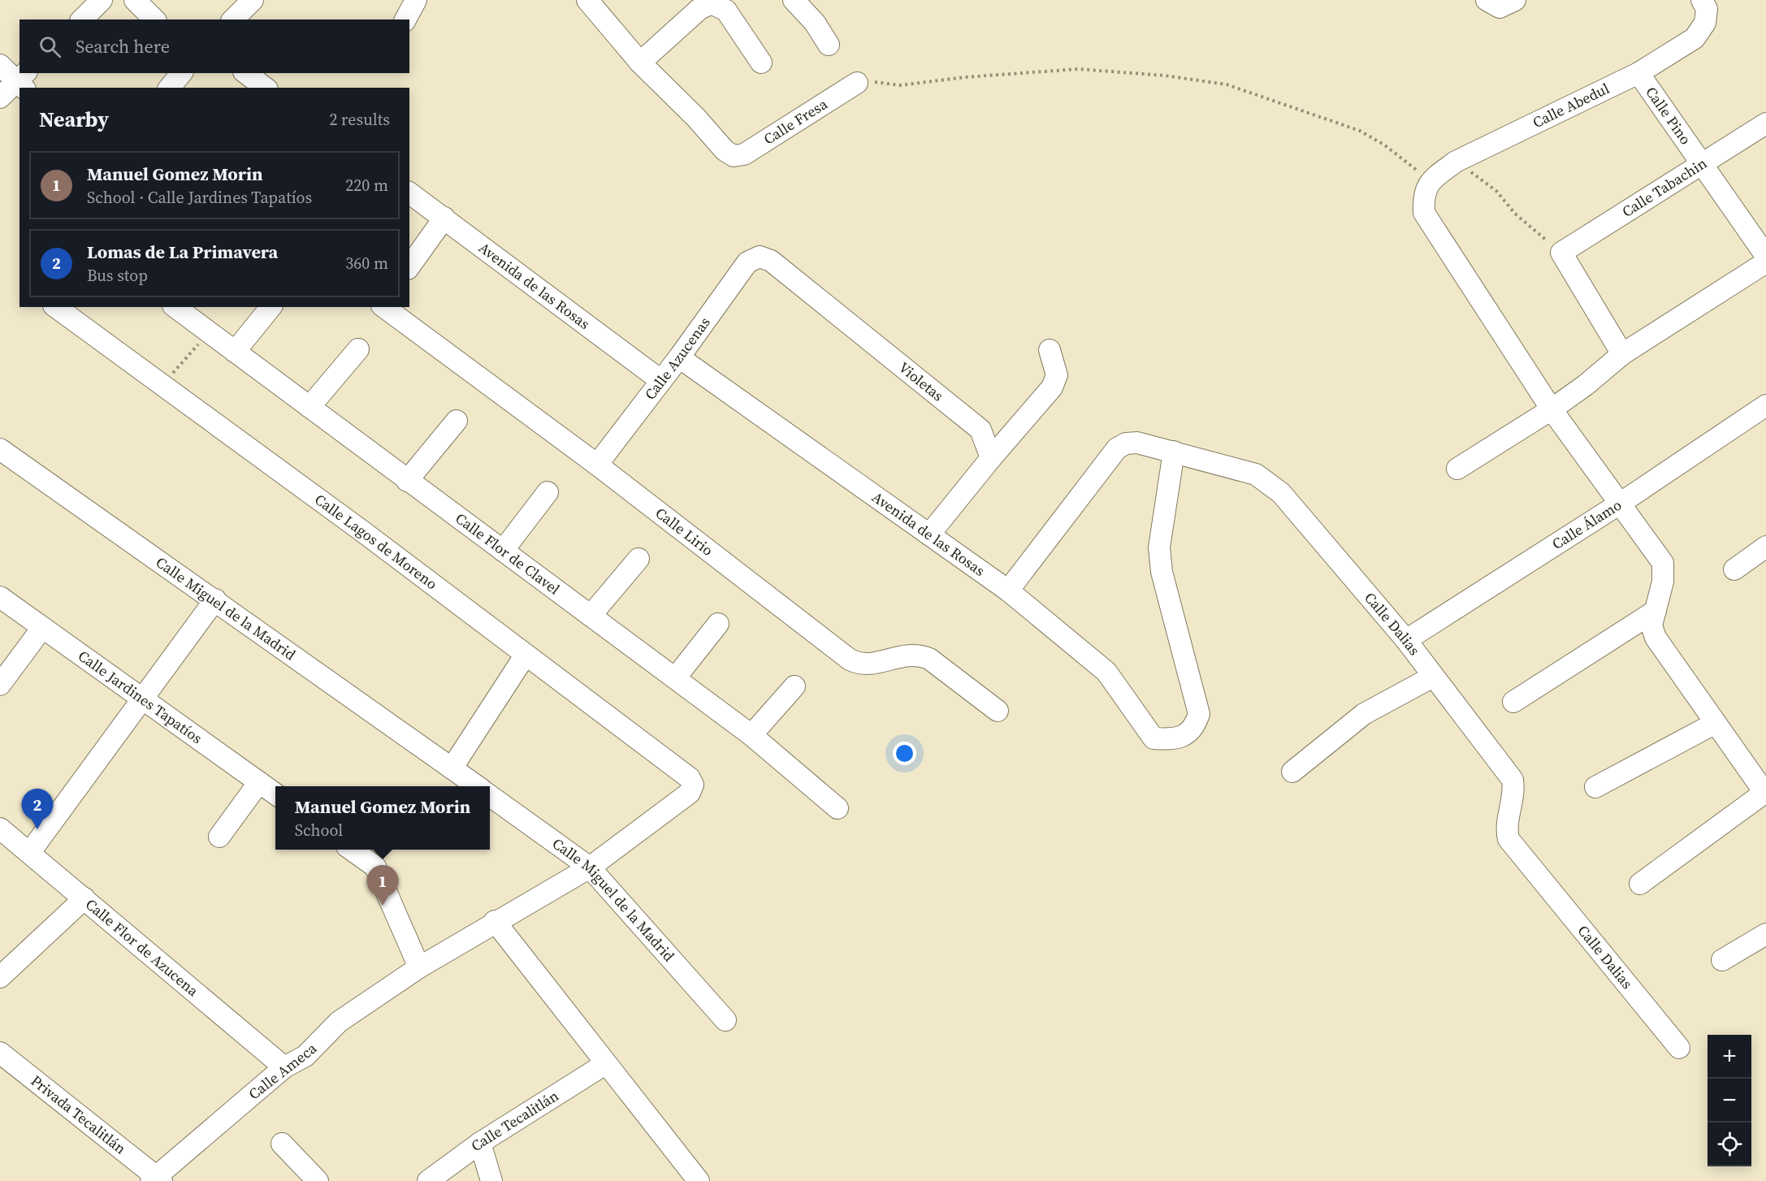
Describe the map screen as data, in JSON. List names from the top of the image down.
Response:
{
  "streets": {
    "street": [
      "Calle Abedul",
      "Calle Pino",
      "Calle Fresa",
      "Calle Tabachin",
      "Avenida de las Rosas",
      "Calle Azucenas",
      "Violetas",
      "Calle Álamo",
      "Calle Lirio",
      "Calle Lagos de Moreno",
      "Calle Flor de Clavel",
      "Calle Miguel de la Madrid",
      "Calle Dalias",
      "Calle Jardines Tapatíos",
      "Calle Flor de Azucena",
      "Calle Ameca",
      "Privada Tecalitlán",
      "Calle Tecalitlán"
    ]
  },
  "crossings": [
    ["Calle Abedul", "Calle Pino"],
    ["Calle Pino", "Calle Tabachin"],
    ["Avenida de las Rosas", "Calle Azucenas"],
    ["Avenida de las Rosas", "Calle Dalias"],
    ["Calle Azucenas", "Violetas"],
    ["Calle Azucenas", "Calle Lirio"],
    ["Calle Álamo", "Calle Dalias"],
    ["Calle Lagos de Moreno", "Calle Ameca"],
    ["Calle Miguel de la Madrid", "Calle Ameca"],
    ["Calle Flor de Azucena", "Calle Ameca"],
    ["Calle Ameca", "Privada Tecalitlán"]
  ],
  "page": {
    "search": "Search here",
    "heading": ["Nearby", "2 results"],
    "list": [
      {
        "mark": "1",
        "name": "Manuel Gomez Morin",
        "note": "School · Calle Jardines Tapatíos",
        "value": "220 m"
      },
      {
        "mark": "2",
        "name": "Lomas de La Primavera",
        "note": "Bus stop",
        "value": "360 m"
      }
    ],
    "popup": ["Manuel Gomez Morin", "School"],
    "pins": ["2", "1"],
    "map_buttons": ["+", "−"]
  }
}
